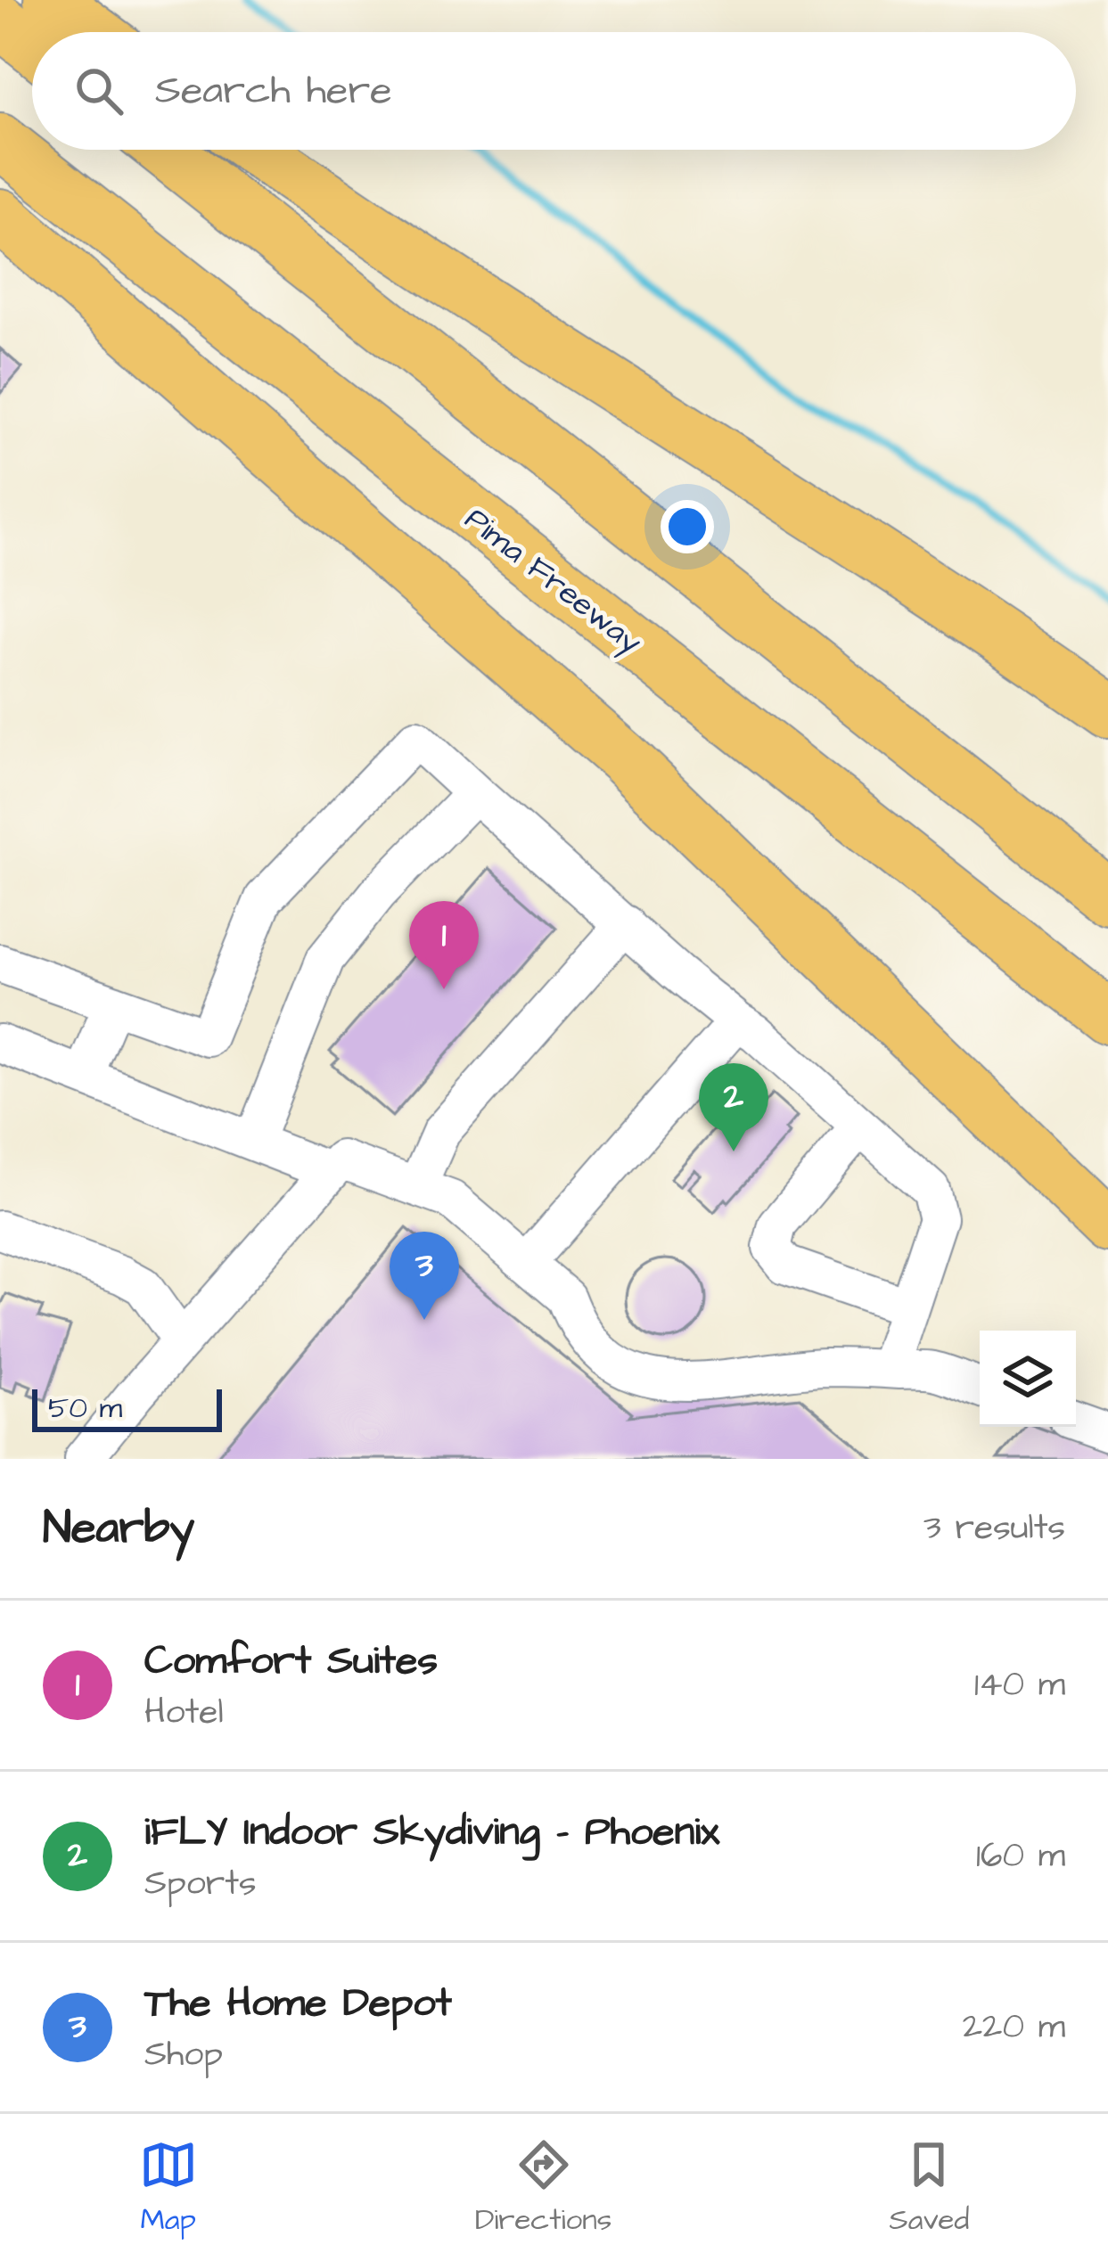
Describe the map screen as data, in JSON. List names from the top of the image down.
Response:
{
  "streets": {
    "highway": ["Pima Freeway"]
  },
  "scale_bar": "50 m",
  "page": {
    "search": "Search here",
    "pins": ["1", "2", "3"],
    "scale": "50 m",
    "heading": ["Nearby", "3 results"],
    "list": [
      {
        "mark": "1",
        "name": "Comfort Suites",
        "note": "Hotel",
        "value": "140 m"
      },
      {
        "mark": "2",
        "name": "iFLY Indoor Skydiving - Phoenix",
        "note": "Sports",
        "value": "160 m"
      },
      {
        "mark": "3",
        "name": "The Home Depot",
        "note": "Shop",
        "value": "220 m"
      }
    ],
    "nav": ["Map", "Directions", "Saved"]
  }
}
